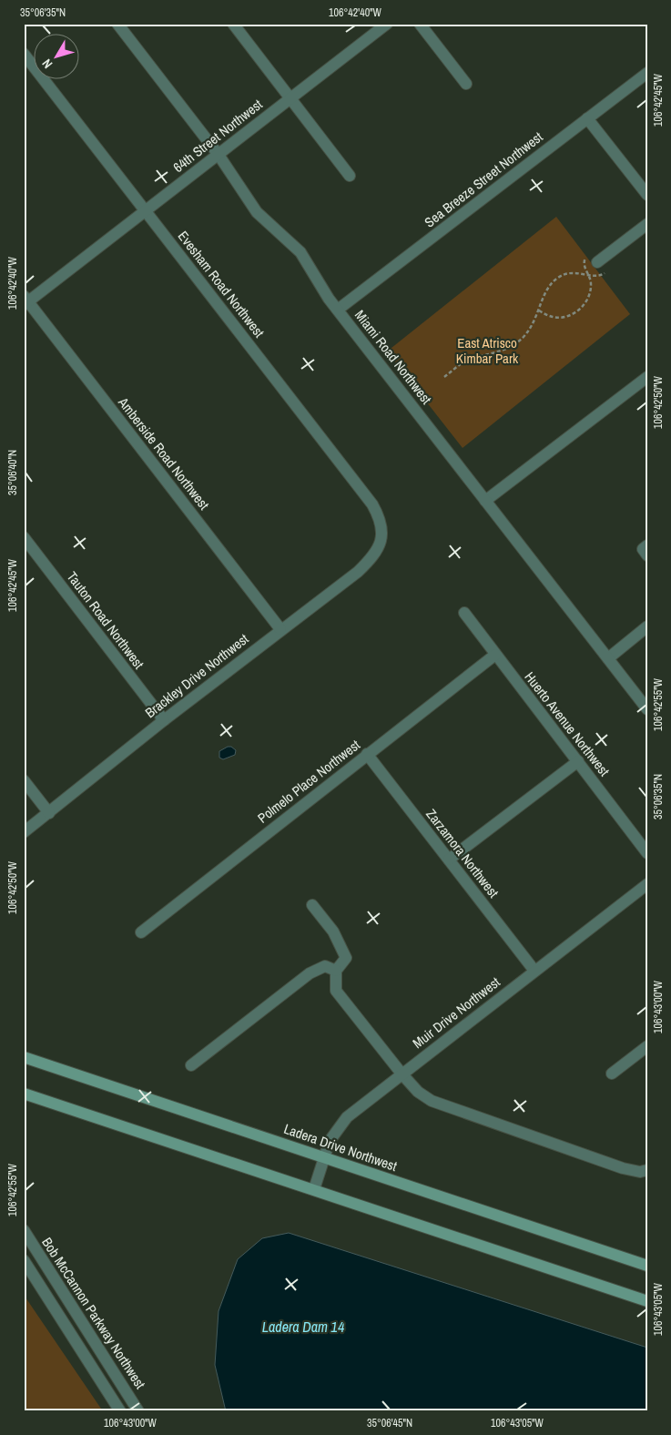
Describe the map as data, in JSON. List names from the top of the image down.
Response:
{
  "streets": {
    "main road": ["Ladera Drive Northwest"],
    "street": [
      "64th Street Northwest",
      "Sea Breeze Street Northwest",
      "Evesham Road Northwest",
      "Miami Road Northwest",
      "Amberside Road Northwest",
      "Tauton Road Northwest",
      "Brackley Drive Northwest",
      "Huerto Avenue Northwest",
      "Polmelo Place Northwest",
      "Zarzamora Northwest",
      "Muir Drive Northwest",
      "Bob McCannon Parkway Northwest"
    ]
  },
  "crossings": [
    ["64th Street Northwest", "Evesham Road Northwest"],
    ["64th Street Northwest", "Miami Road Northwest"],
    ["64th Street Northwest", "Amberside Road Northwest"],
    ["Sea Breeze Street Northwest", "Miami Road Northwest"],
    ["Evesham Road Northwest", "Brackley Drive Northwest"],
    ["Amberside Road Northwest", "Brackley Drive Northwest"],
    ["Tauton Road Northwest", "Brackley Drive Northwest"],
    ["Huerto Avenue Northwest", "Polmelo Place Northwest"],
    ["Polmelo Place Northwest", "Zarzamora Northwest"],
    ["Zarzamora Northwest", "Muir Drive Northwest"],
    ["Muir Drive Northwest", "Ladera Drive Northwest"]
  ],
  "water": ["Ladera Dam 14"],
  "parks": ["East Atrisco Kimbar Park"],
  "north": "bottom left",
  "coordinates": [
    "35°06'35\"N",
    "106°42'40\"W",
    "106°42'45\"W",
    "106°42'50\"W",
    "35°06'40\"N",
    "106°42'55\"W",
    "106°43'00\"W",
    "106°43'05\"W",
    "35°06'45\"N"
  ]
}
